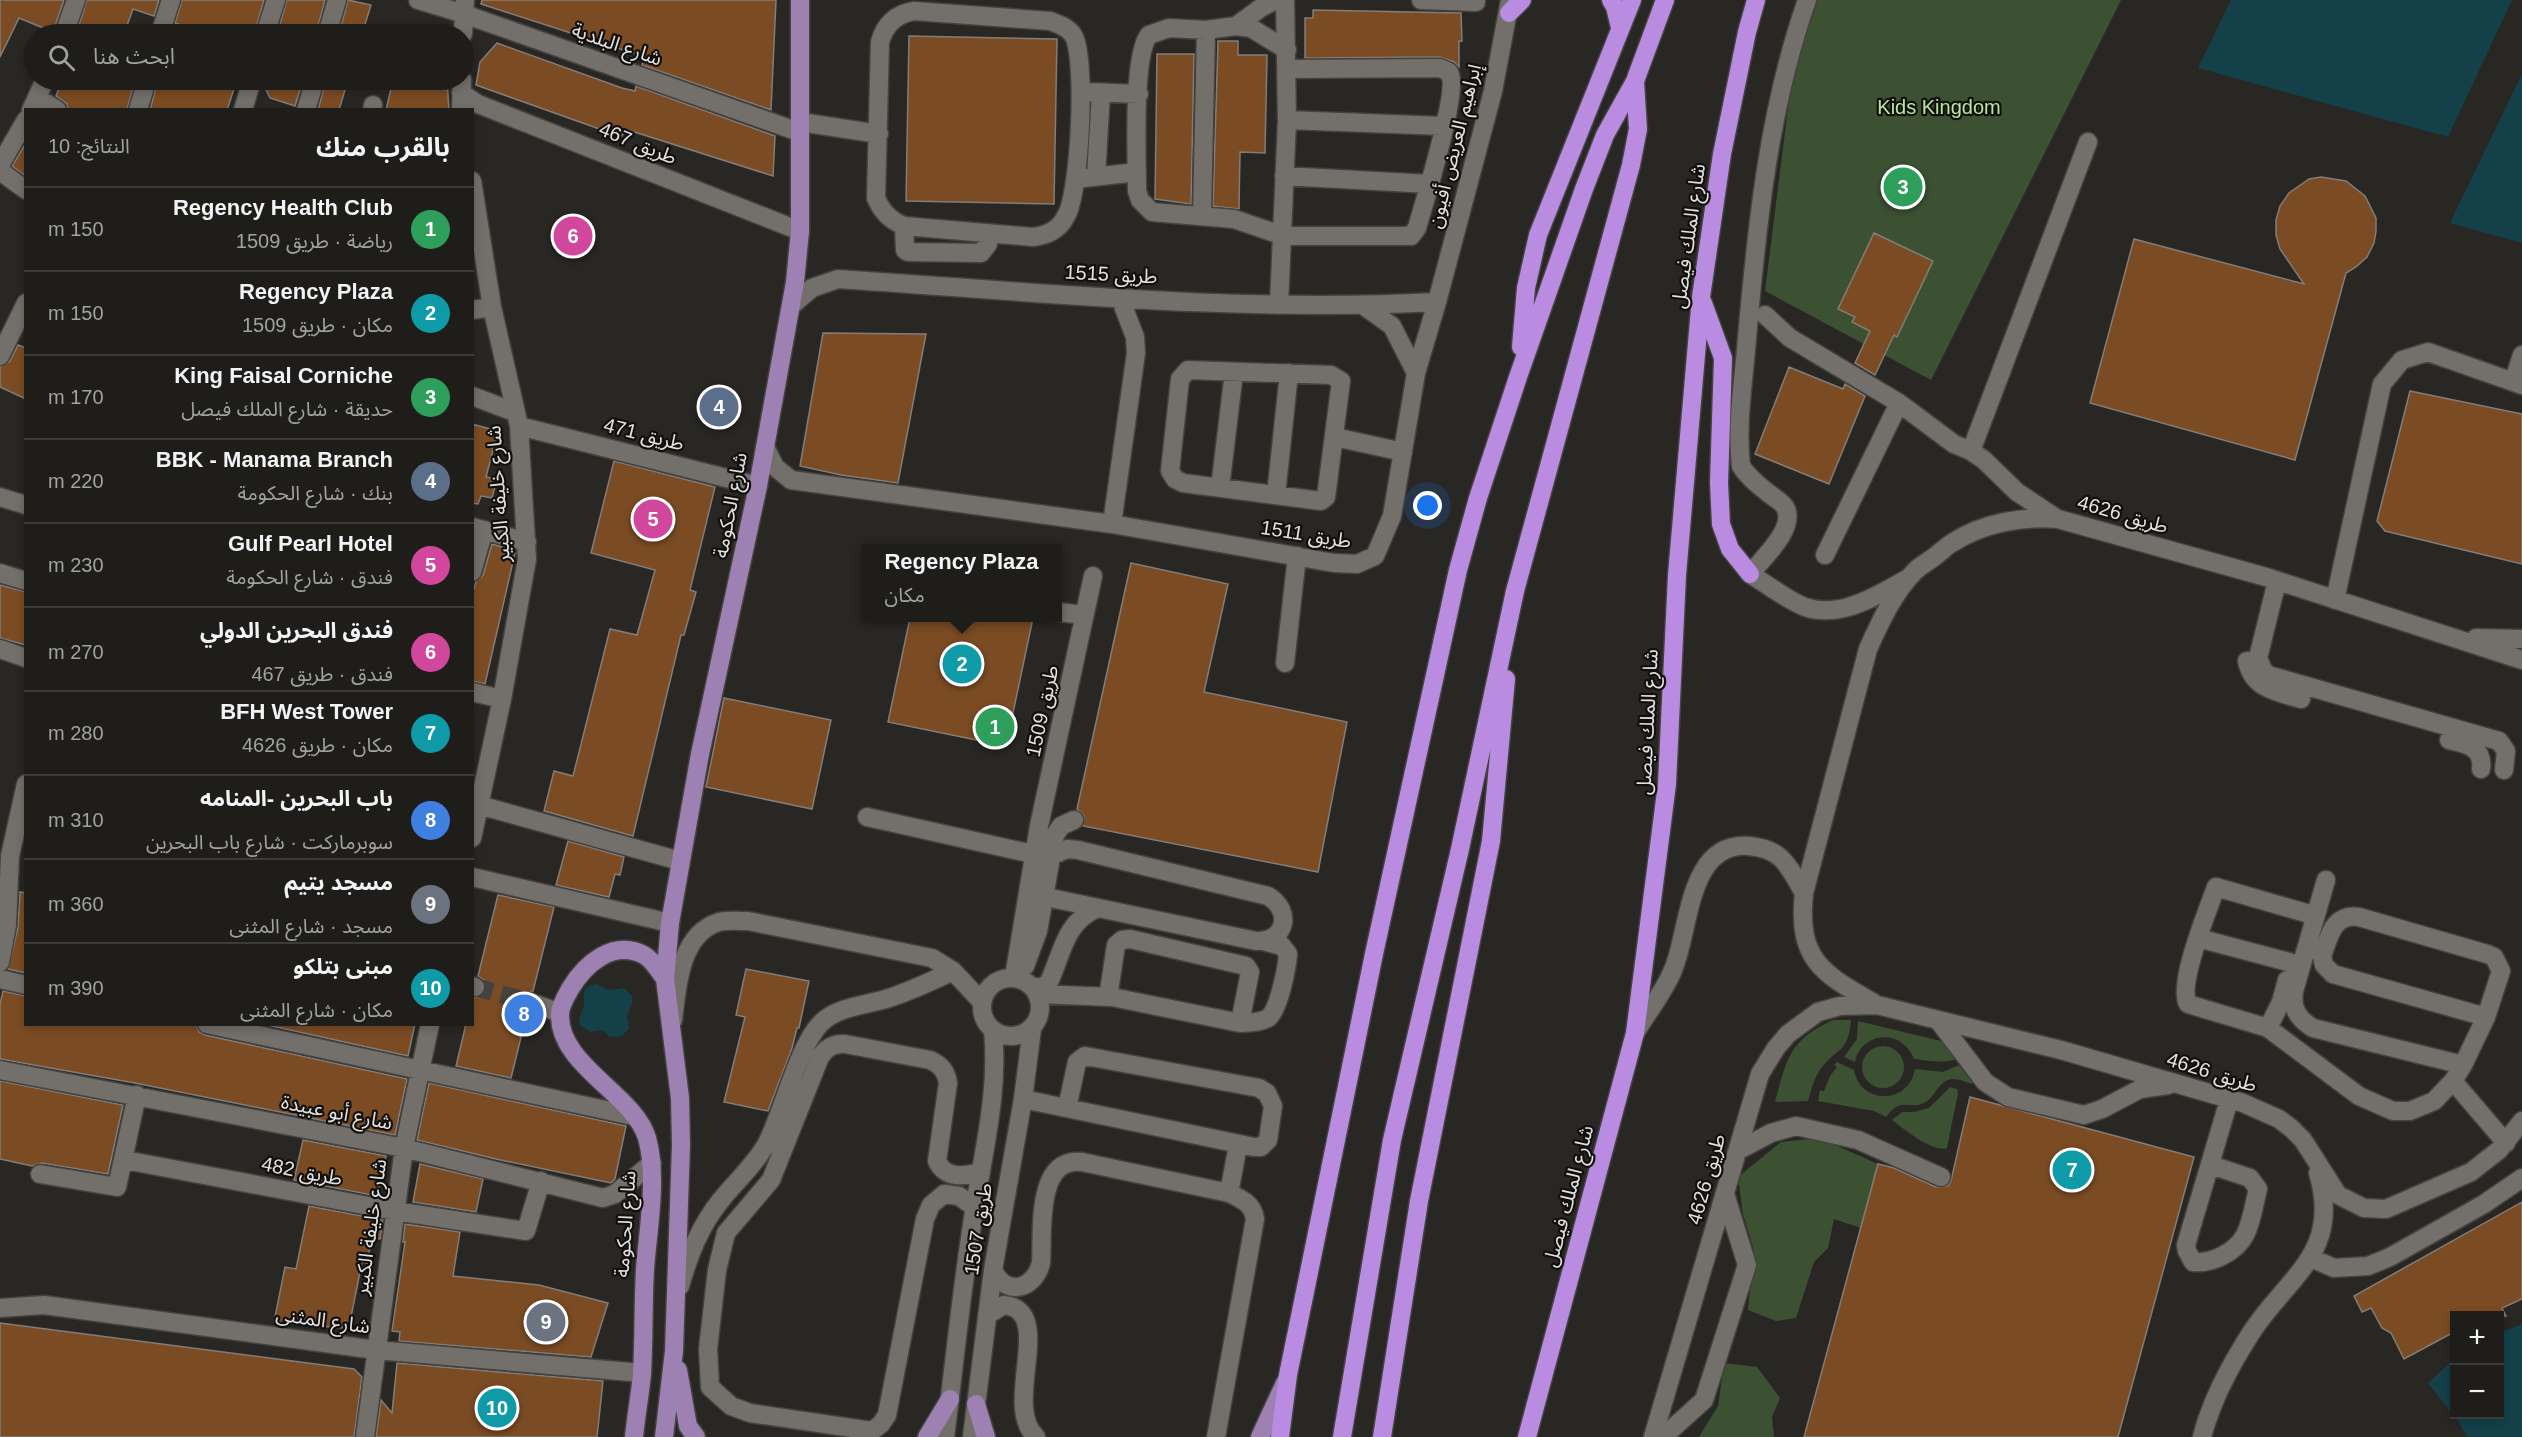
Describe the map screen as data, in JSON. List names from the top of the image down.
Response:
{
  "streets": {
    "highway": ["شارع الملك فيصل"],
    "main road": ["شارع الحكومة"],
    "street": [
      "شارع البلدية",
      "طريق 467",
      "إبراهيم العريض أفيون",
      "طريق 1515",
      "طريق 471",
      "شارع خليفة الكبير",
      "طريق 4626",
      "طريق 1511",
      "طريق 1509",
      "شارع أبو عبيدة",
      "طريق 482",
      "طريق 1507",
      "شارع المثنى"
    ]
  },
  "crossings": [
    ["شارع البلدية", "شارع الحكومة"],
    ["طريق 467", "شارع الحكومة"],
    ["إبراهيم العريض أفيون", "طريق 1515"],
    ["إبراهيم العريض أفيون", "طريق 1511"],
    ["طريق 1515", "شارع الحكومة"],
    ["طريق 1515", "طريق 1511"],
    ["طريق 471", "شارع خليفة الكبير"],
    ["طريق 471", "شارع الحكومة"],
    ["شارع خليفة الكبير", "شارع أبو عبيدة"],
    ["شارع خليفة الكبير", "طريق 482"],
    ["شارع خليفة الكبير", "شارع المثنى"],
    ["شارع الحكومة", "طريق 1511"],
    ["شارع الحكومة", "شارع أبو عبيدة"],
    ["شارع الحكومة", "شارع المثنى"],
    ["طريق 1509", "طريق 1507"],
    ["شارع أبو عبيدة", "طريق 482"]
  ],
  "parks": ["Kids Kingdom"],
  "page": {
    "search": "ابحث هنا",
    "heading": ["بالقرب منك", "النتائج: 10"],
    "pins": [
      "3",
      "6",
      "4",
      "5",
      "2",
      "1",
      "8",
      "7",
      "9",
      "10"
    ],
    "list": [
      {
        "mark": "1",
        "name": "Regency Health Club",
        "note": "رياضة · طريق 1509",
        "value": "150 m"
      },
      {
        "mark": "2",
        "name": "Regency Plaza",
        "note": "مكان · طريق 1509",
        "value": "150 m"
      },
      {
        "mark": "3",
        "name": "King Faisal Corniche",
        "note": "حديقة · شارع الملك فيصل",
        "value": "170 m"
      },
      {
        "mark": "4",
        "name": "BBK - Manama Branch",
        "note": "بنك · شارع الحكومة",
        "value": "220 m"
      },
      {
        "mark": "5",
        "name": "Gulf Pearl Hotel",
        "note": "فندق · شارع الحكومة",
        "value": "230 m"
      },
      {
        "mark": "6",
        "name": "فندق البحرين الدولي",
        "note": "فندق · طريق 467",
        "value": "270 m"
      },
      {
        "mark": "7",
        "name": "BFH West Tower",
        "note": "مكان · طريق 4626",
        "value": "280 m"
      },
      {
        "mark": "8",
        "name": "باب البحرين -المنامه",
        "note": "سوبرماركت · شارع باب البحرين",
        "value": "310 m"
      },
      {
        "mark": "9",
        "name": "مسجد يتيم",
        "note": "مسجد · شارع المثنى",
        "value": "360 m"
      },
      {
        "mark": "10",
        "name": "مبنى بتلكو",
        "note": "مكان · شارع المثنى",
        "value": "390 m"
      }
    ],
    "popup": ["Regency Plaza", "مكان"],
    "map_buttons": ["+", "−"]
  }
}
